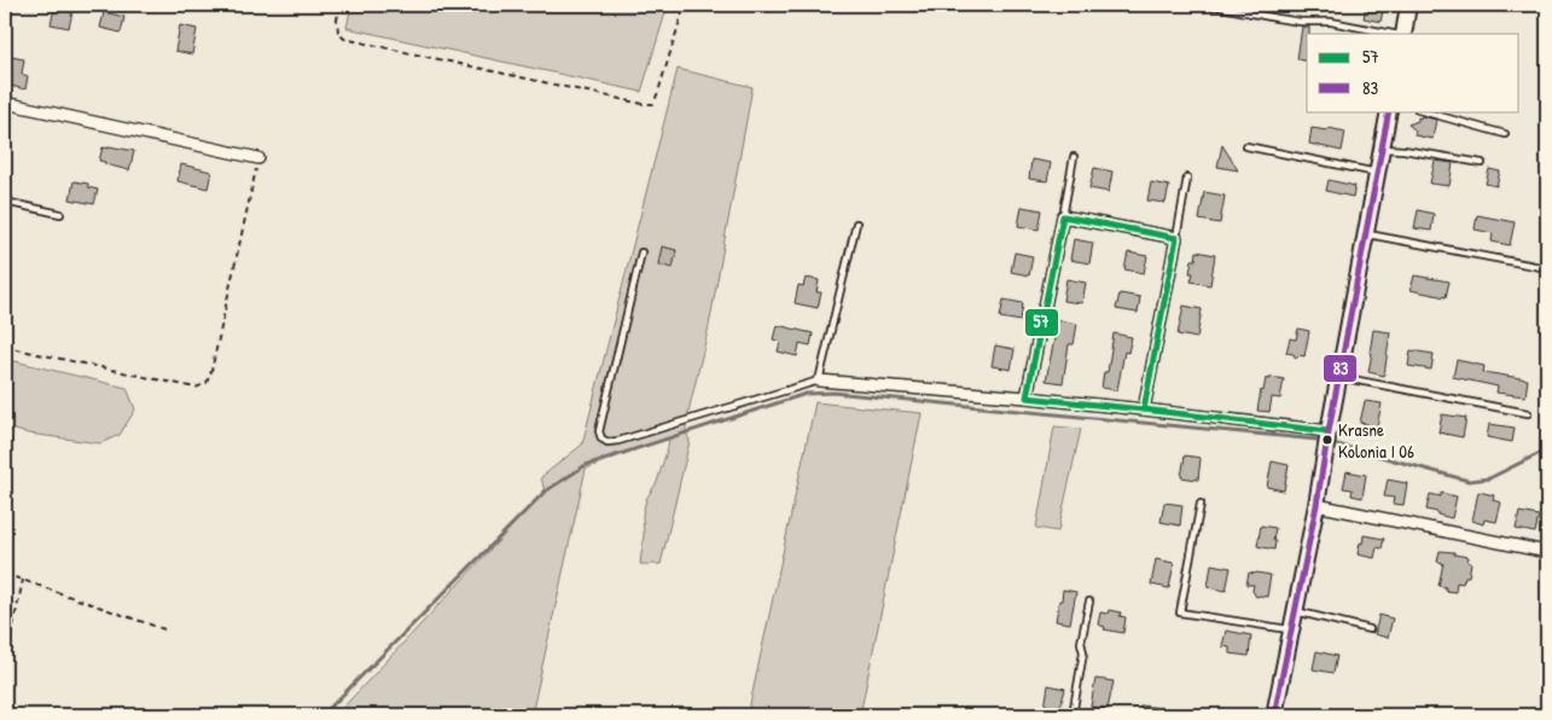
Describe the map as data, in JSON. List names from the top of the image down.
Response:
{
  "places": ["Krasne Kolonia I 06"],
  "lines": ["transit line 83", "transit line 57"],
  "legend": ["57", "83"]
}
